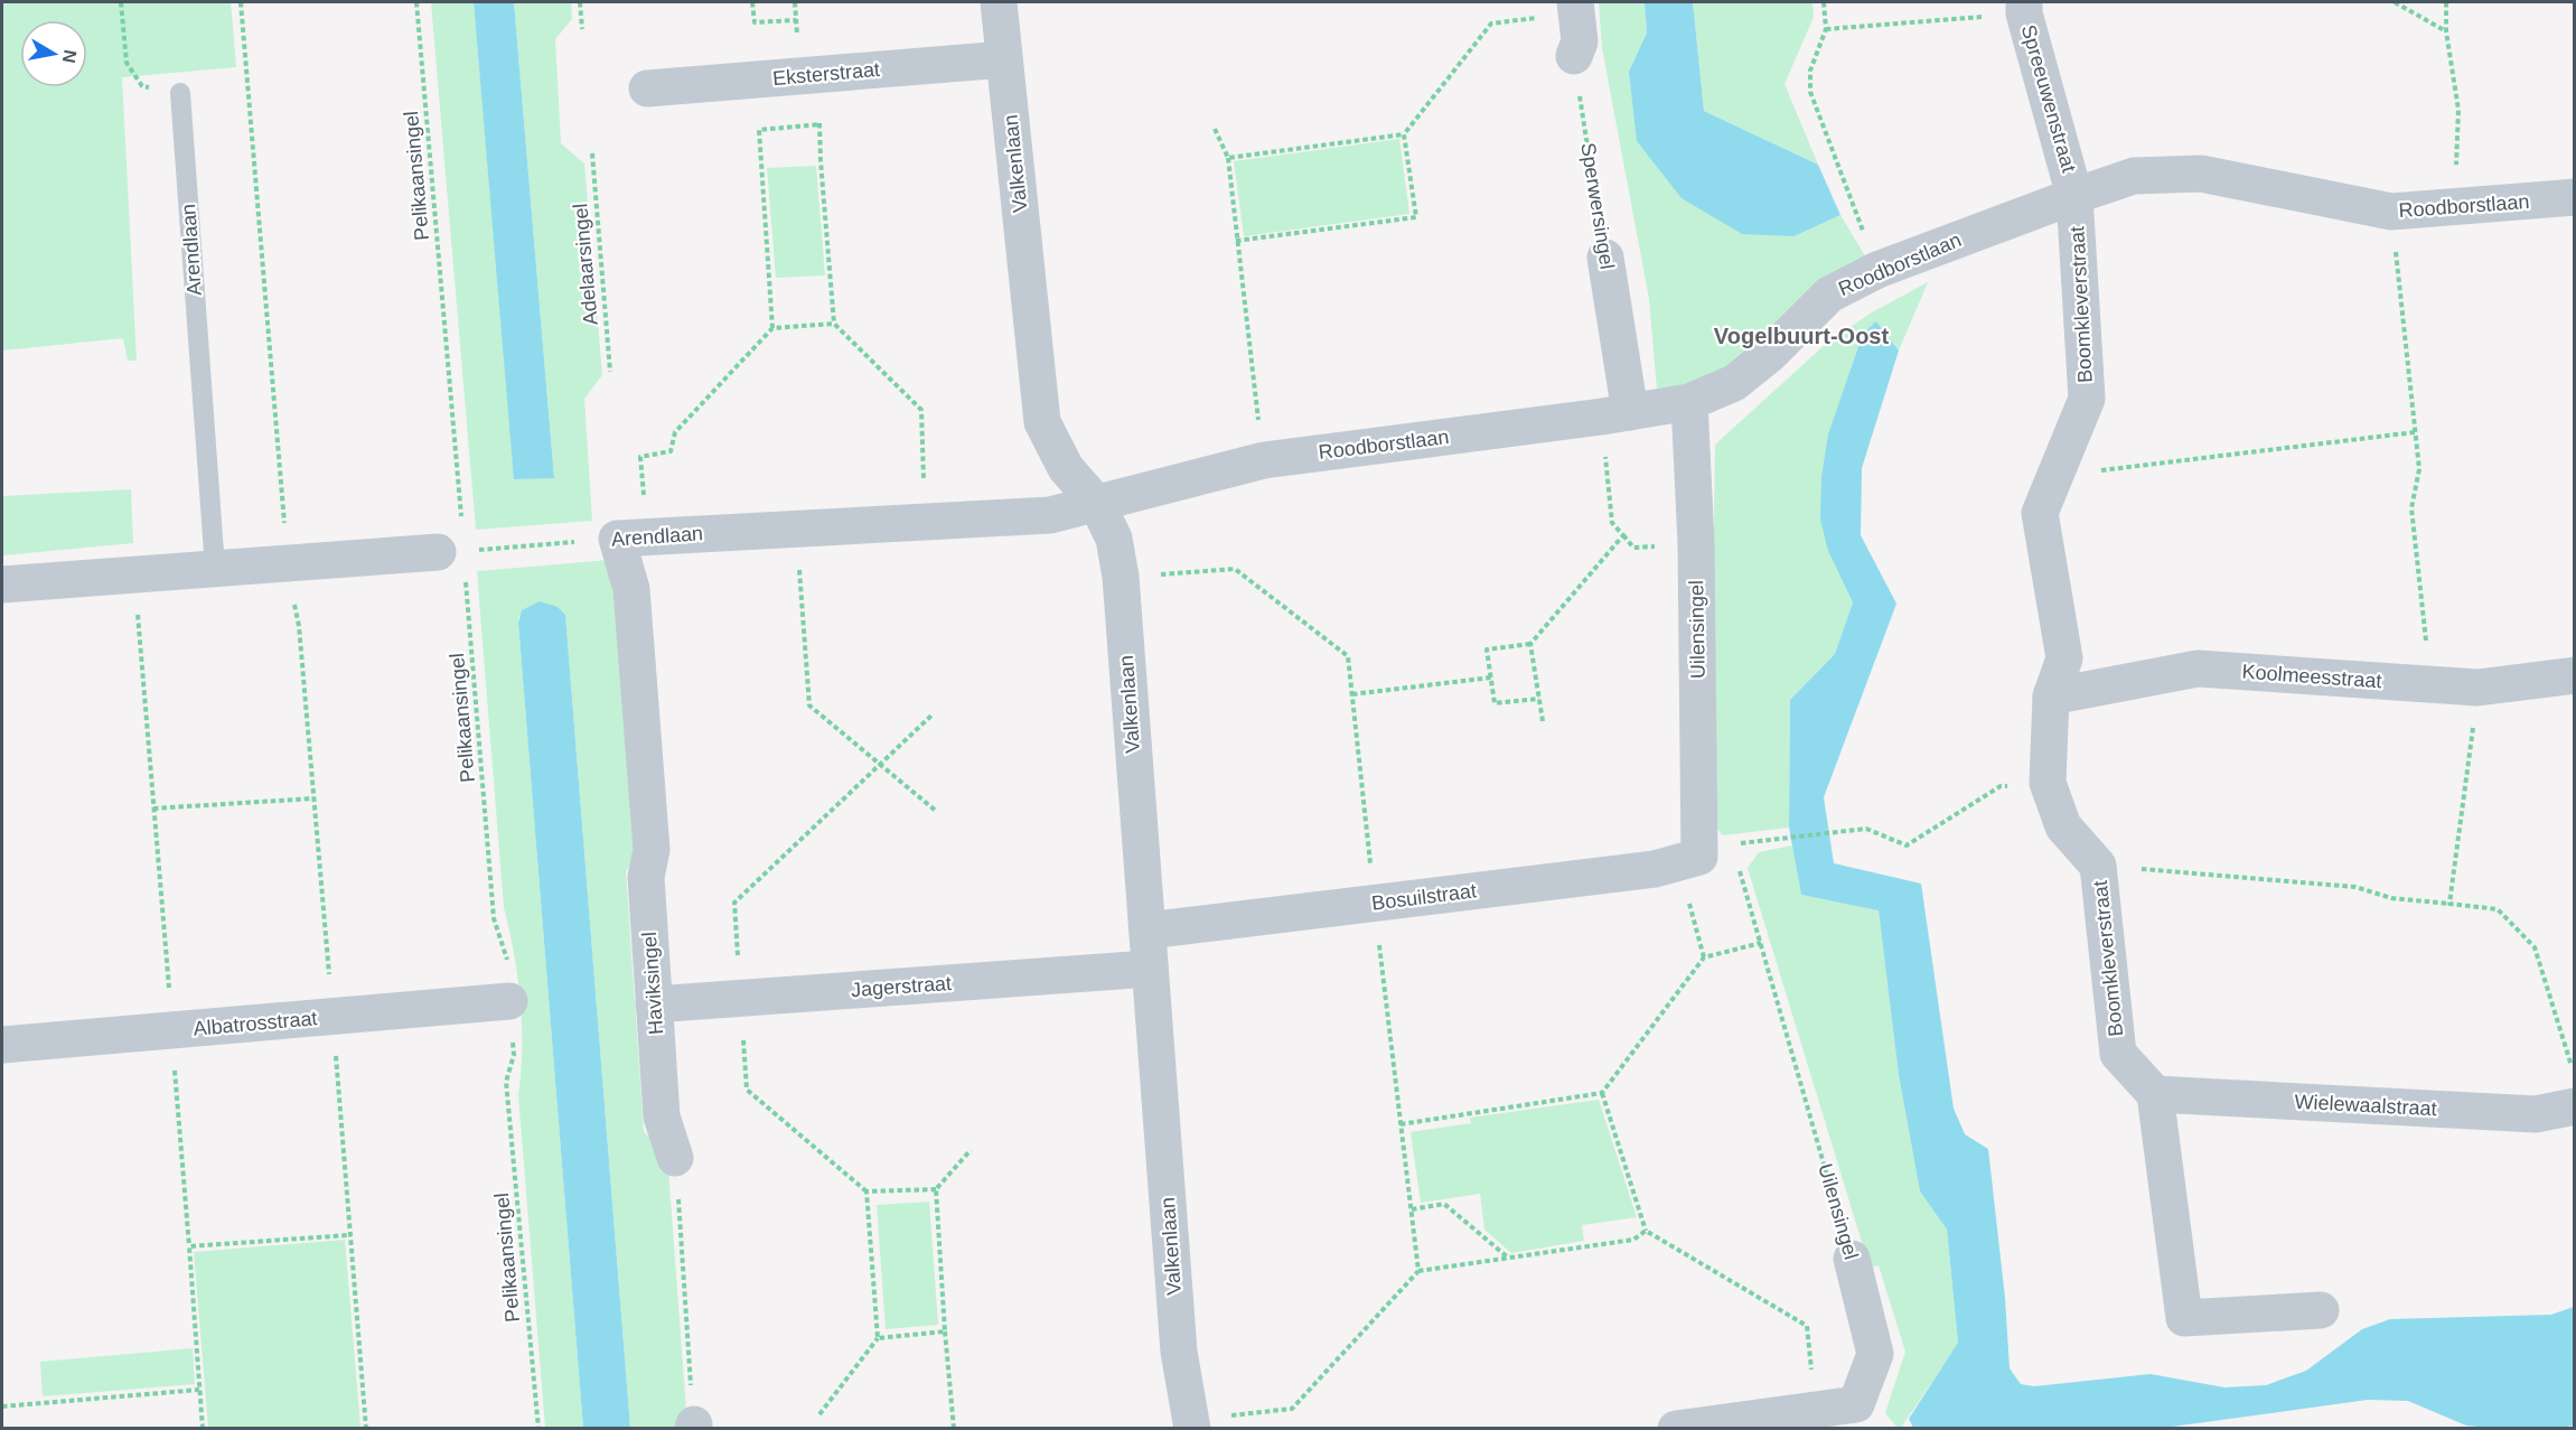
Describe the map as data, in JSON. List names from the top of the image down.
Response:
{
  "streets": {
    "street": [
      "Eksterstraat",
      "Spreeuwenstraat",
      "Valkenlaan",
      "Sperwersingel",
      "Roodborstlaan",
      "Arendlaan",
      "Boomkleverstraat",
      "Uilensingel",
      "Koolmeesstraat",
      "Bosuilstraat",
      "Haviksingel",
      "Jagerstraat",
      "Albatrosstraat",
      "Wielewaalstraat"
    ],
    "path": ["Pelikaansingel", "Adelaarsingel"]
  },
  "crossings": [
    ["Eksterstraat", "Valkenlaan"],
    ["Spreeuwenstraat", "Roodborstlaan"],
    ["Spreeuwenstraat", "Boomkleverstraat"],
    ["Valkenlaan", "Roodborstlaan"],
    ["Valkenlaan", "Arendlaan"],
    ["Valkenlaan", "Bosuilstraat"],
    ["Valkenlaan", "Jagerstraat"],
    ["Pelikaansingel", "Arendlaan"],
    ["Pelikaansingel", "Albatrosstraat"],
    ["Sperwersingel", "Roodborstlaan"],
    ["Roodborstlaan", "Arendlaan"],
    ["Roodborstlaan", "Boomkleverstraat"],
    ["Roodborstlaan", "Uilensingel"],
    ["Arendlaan", "Haviksingel"],
    ["Boomkleverstraat", "Koolmeesstraat"],
    ["Boomkleverstraat", "Wielewaalstraat"],
    ["Uilensingel", "Bosuilstraat"],
    ["Haviksingel", "Jagerstraat"]
  ],
  "districts": ["Vogelbuurt-Oost"],
  "north": "right"
}
